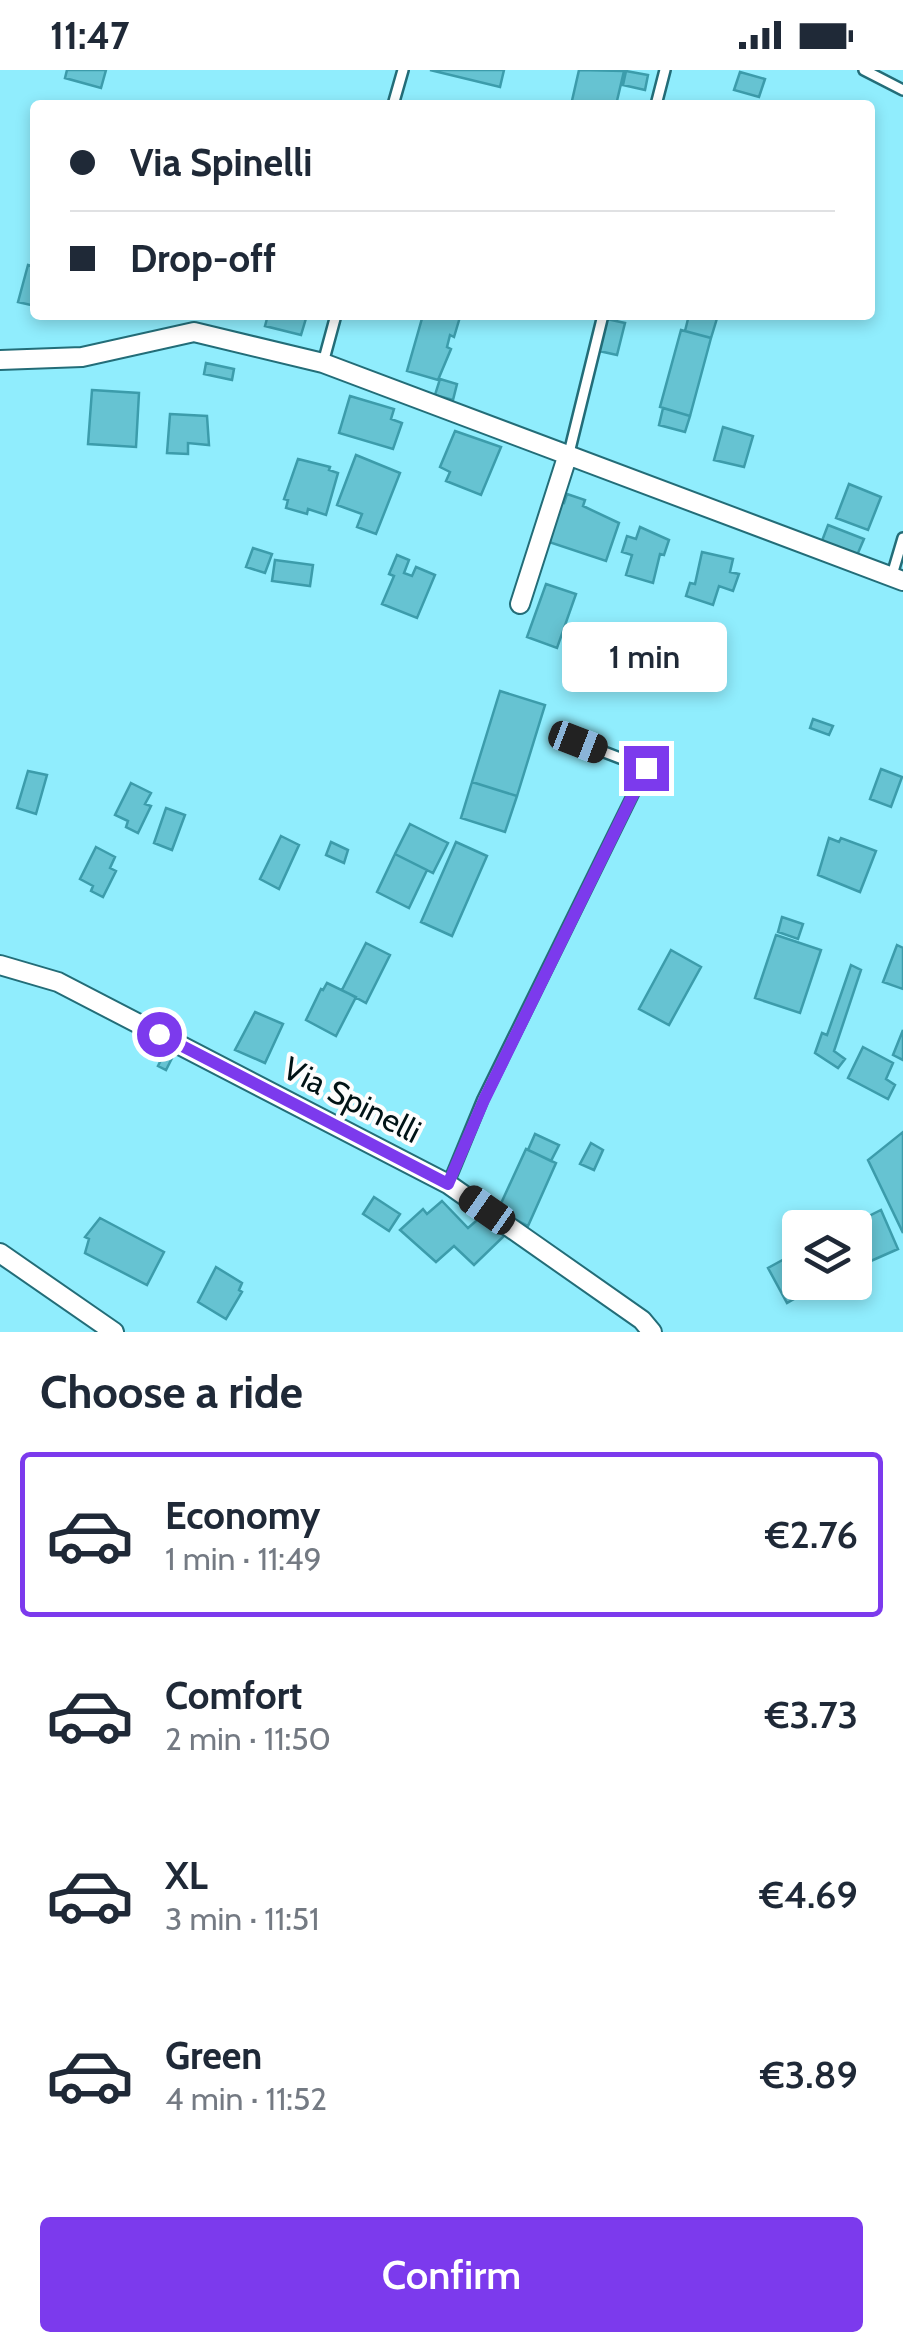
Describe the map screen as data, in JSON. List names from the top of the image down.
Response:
{
  "streets": {
    "street": ["Via Spinelli"]
  },
  "page": {
    "status": "11:47",
    "banner": ["Via Spinelli", "Drop-off"],
    "bubble": "1 min",
    "heading": "Choose a ride",
    "list": [
      {
        "name": "Economy",
        "note": "1 min · 11:49",
        "value": "€2.76"
      },
      {
        "name": "Comfort",
        "note": "2 min · 11:50",
        "value": "€3.73"
      },
      {
        "name": "XL",
        "note": "3 min · 11:51",
        "value": "€4.69"
      },
      {
        "name": "Green",
        "note": "4 min · 11:52",
        "value": "€3.89"
      }
    ],
    "buttons": "Confirm"
  }
}
